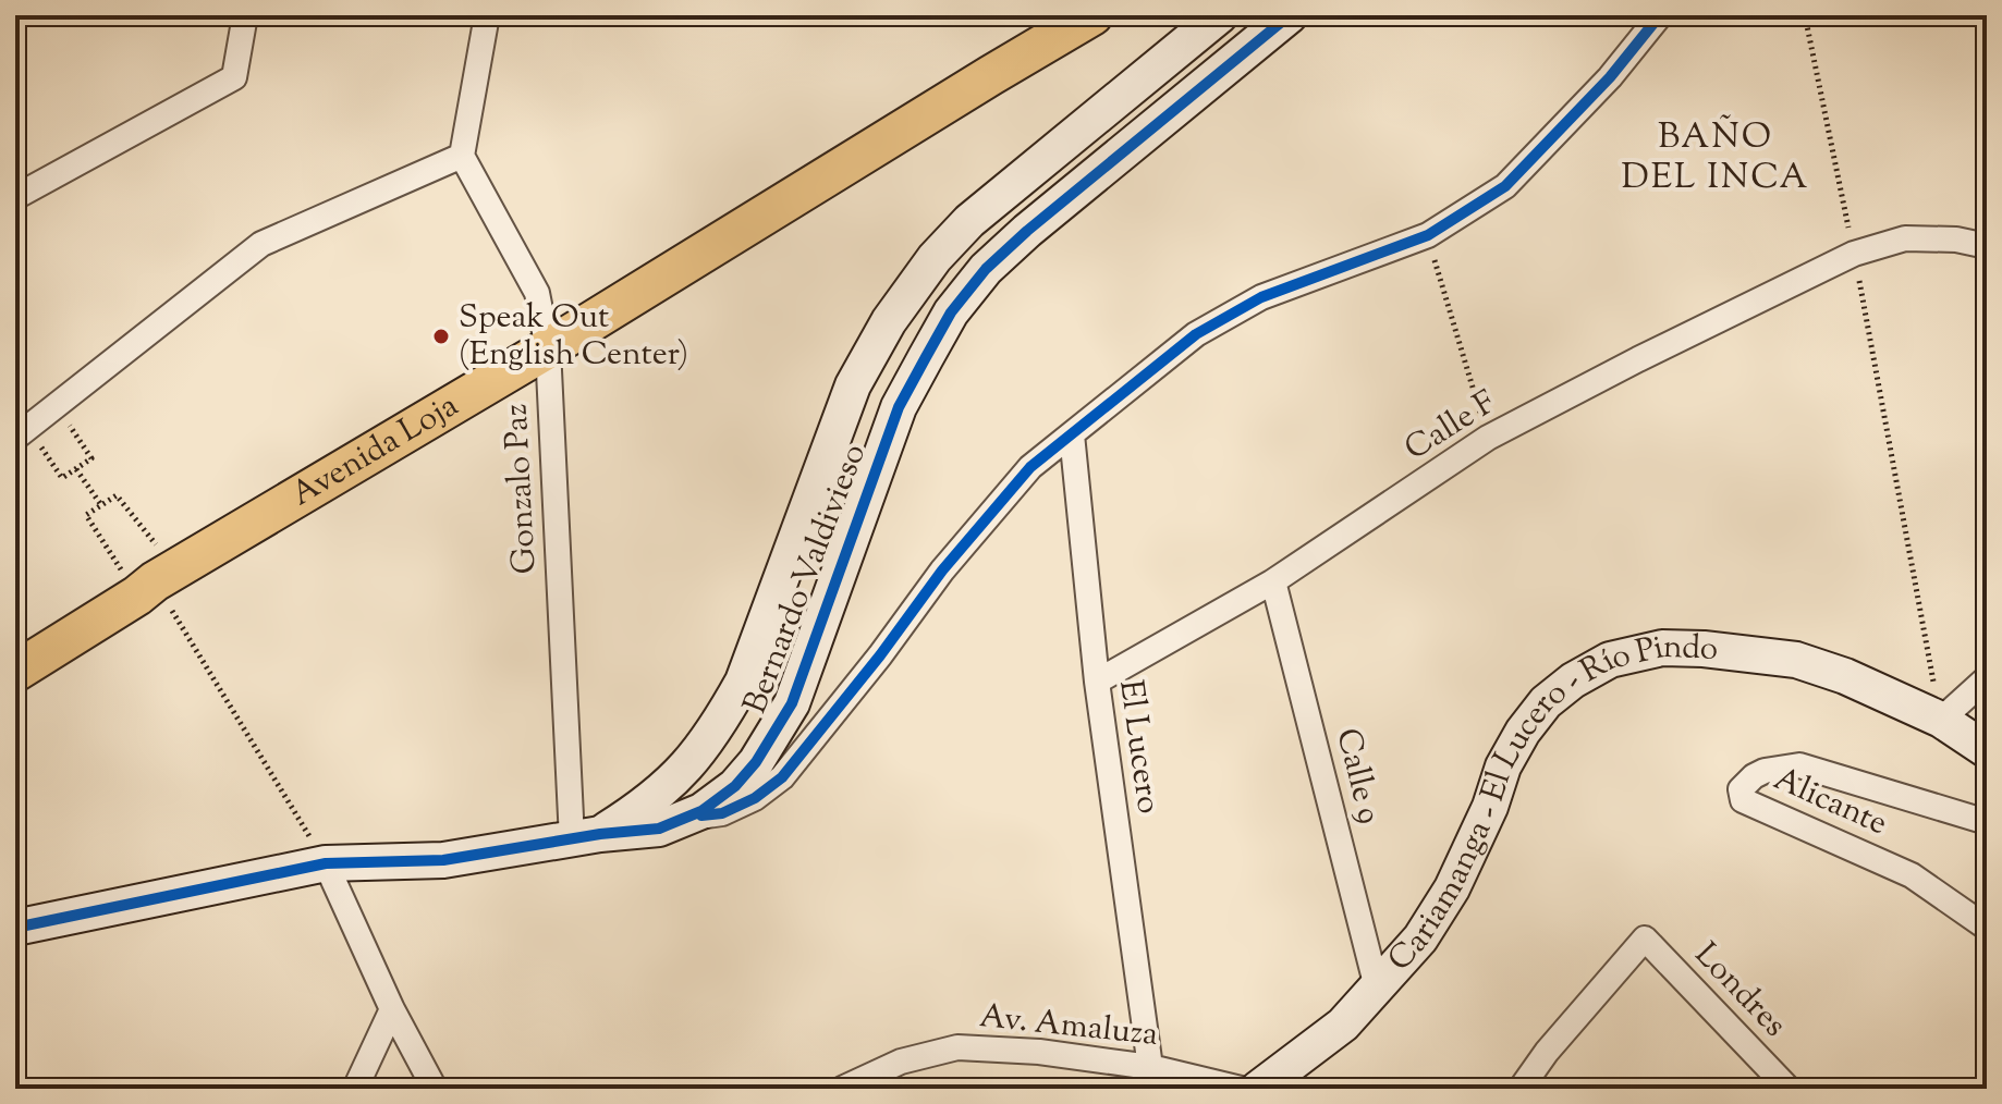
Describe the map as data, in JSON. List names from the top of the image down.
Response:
{
  "streets": {
    "main road": ["Avenida Loja"],
    "street": [
      "Calle F",
      "Gonzalo Paz",
      "Bernardo Valdivieso",
      "El Lucero",
      "Calle 9",
      "Alicante",
      "Cariamanga - El Lucero - Río Pindo",
      "Londres",
      "Av. Amaluza"
    ]
  },
  "crossings": [
    ["Calle F", "El Lucero"],
    ["Calle F", "Calle 9"],
    ["Avenida Loja", "Gonzalo Paz"],
    ["Gonzalo Paz", "Bernardo Valdivieso"],
    ["El Lucero", "Av. Amaluza"],
    ["Calle 9", "Cariamanga - El Lucero - Río Pindo"]
  ],
  "districts": ["BAÑO DEL INCA"],
  "places": ["Speak Out (English Center)"]
}
